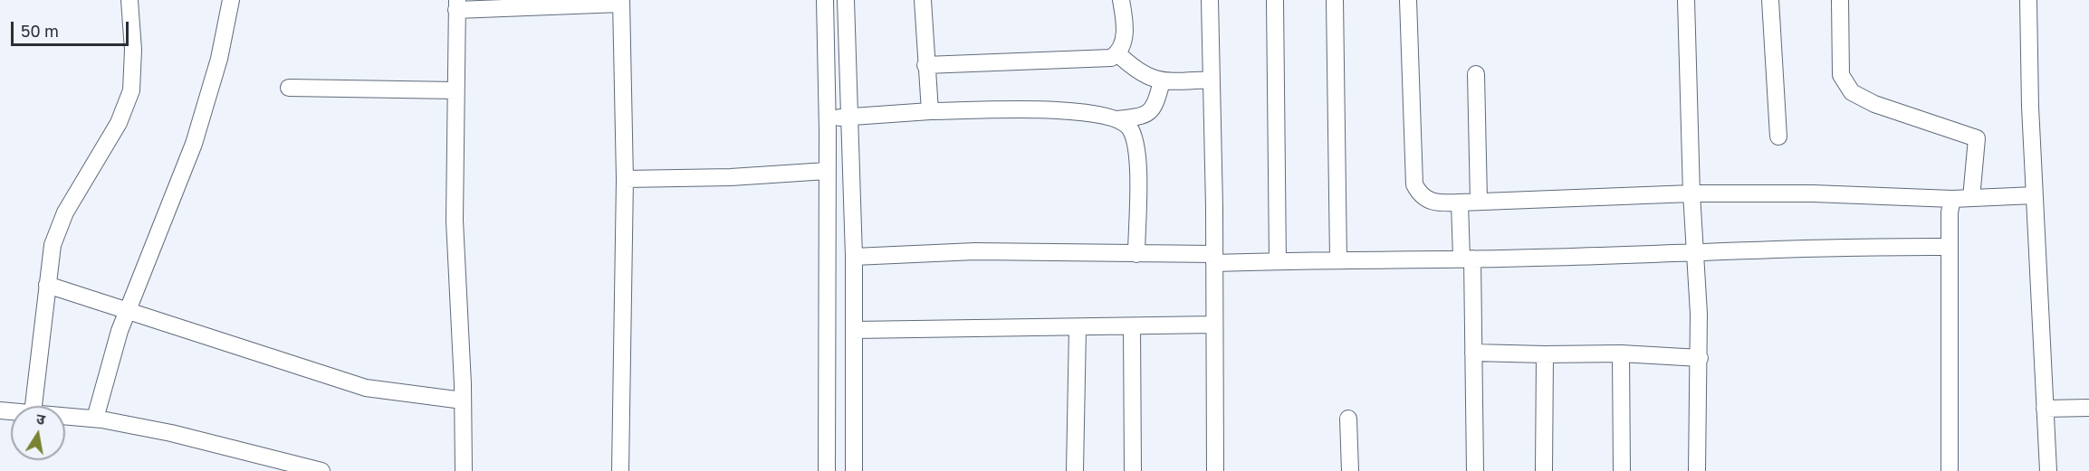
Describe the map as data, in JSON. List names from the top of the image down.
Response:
{
  "scale_bar": "50 m",
  "north": "top"
}
